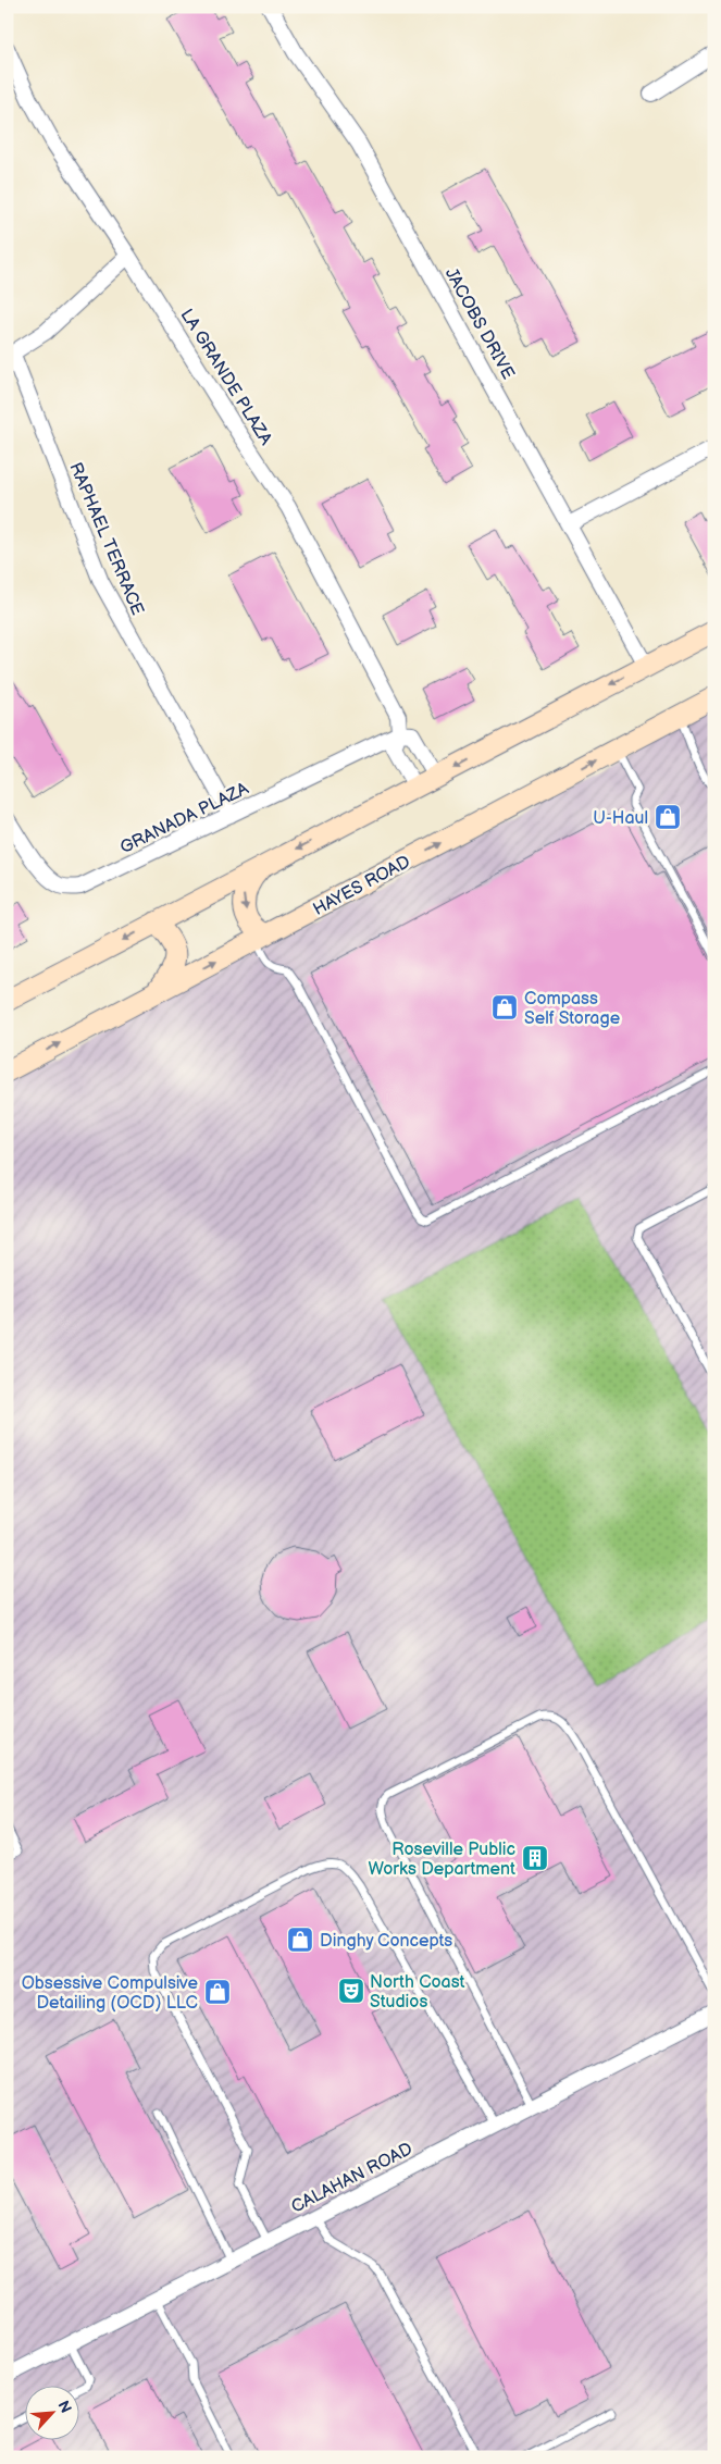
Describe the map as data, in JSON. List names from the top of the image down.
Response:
{
  "streets": {
    "street": [
      "JACOBS DRIVE",
      "LA GRANDE PLAZA",
      "RAPHAEL TERRACE",
      "GRANADA PLAZA",
      "HAYES ROAD",
      "CALAHAN ROAD"
    ]
  },
  "crossings": [
    ["LA GRANDE PLAZA", "GRANADA PLAZA"],
    ["RAPHAEL TERRACE", "GRANADA PLAZA"]
  ],
  "places": {
    "shop": [
      "U-Haul",
      "Compass Self Storage",
      "Dinghy Concepts",
      "Obsessive Compulsive Detailing (OCD) LLC"
    ],
    "building": ["Roseville Public Works Department"],
    "theatre": ["North Coast Studios"]
  },
  "north": "top right"
}
